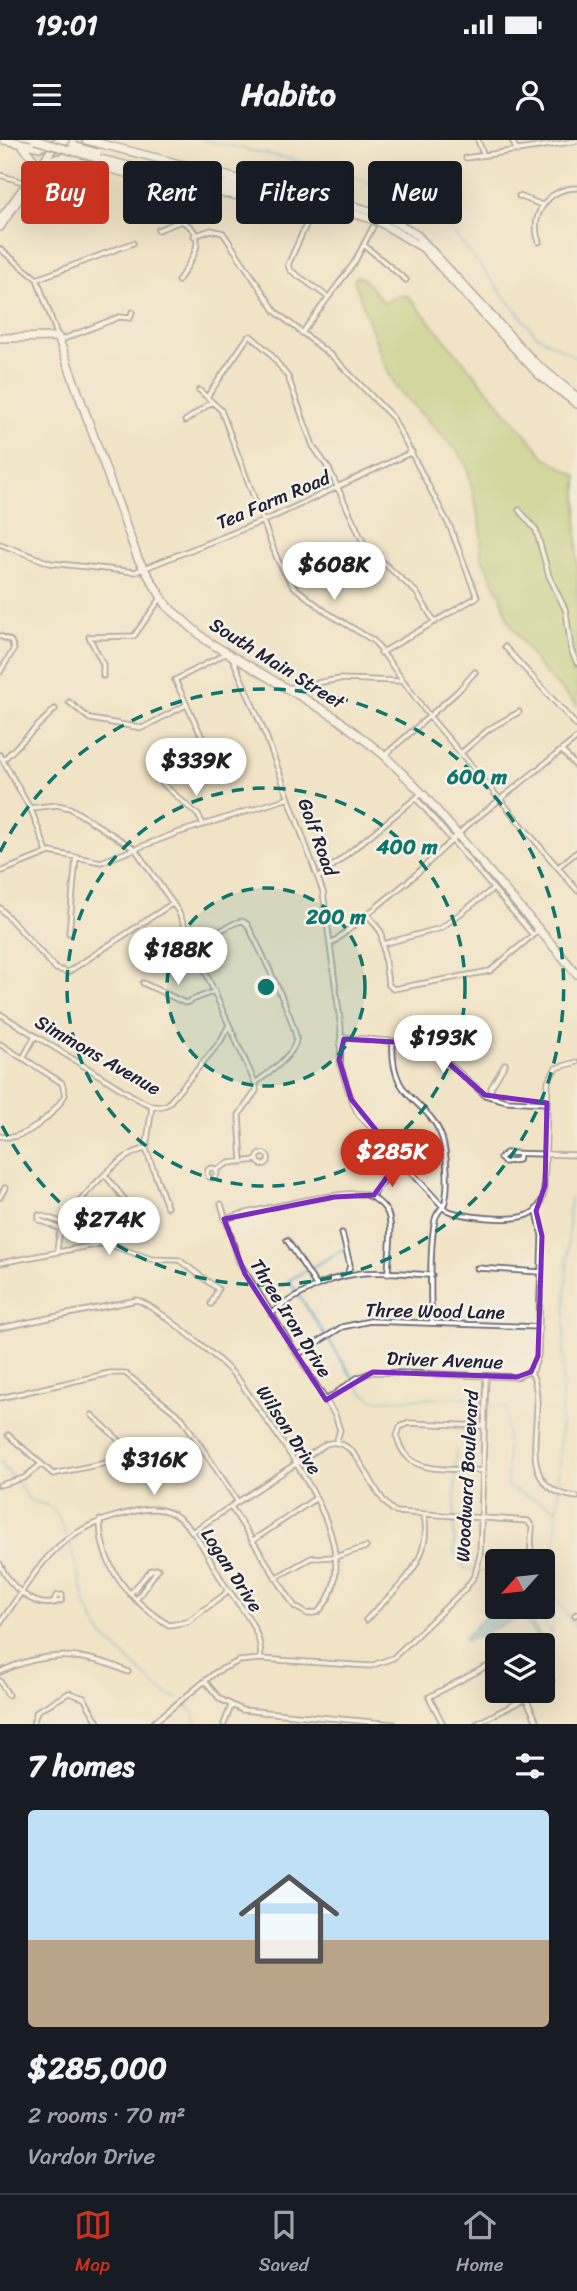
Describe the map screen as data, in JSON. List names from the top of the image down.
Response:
{
  "streets": {
    "main road": ["South Main Street"],
    "street": [
      "Tea Farm Road",
      "Golf Road",
      "Simmons Avenue",
      "Three Wood Lane",
      "Three Iron Drive",
      "Driver Avenue",
      "Wilson Drive",
      "Woodward Boulevard",
      "Logan Drive"
    ]
  },
  "crossings": [
    ["Tea Farm Road", "South Main Street"],
    ["South Main Street", "Golf Road"],
    ["Three Wood Lane", "Three Iron Drive"],
    ["Three Wood Lane", "Driver Avenue"],
    ["Three Iron Drive", "Driver Avenue"],
    ["Driver Avenue", "Woodward Boulevard"],
    ["Woodward Boulevard", "Logan Drive"]
  ],
  "north": "bottom left",
  "page": {
    "status": "19:01",
    "header": "Habito",
    "chip": [
      "Buy",
      "Rent",
      "Filters",
      "New"
    ],
    "price": [
      "$608K",
      "$339K",
      "$188K",
      "$193K",
      "$285K",
      "$274K",
      "$316K"
    ],
    "heading": "7 homes",
    "list": [
      {
        "name": "$285,000",
        "note": "2 rooms · 70 m² · Vardon Drive"
      }
    ],
    "tabs": ["Map", "Saved", "Home"]
  },
  "rings": ["600 m", "400 m", "200 m"]
}
